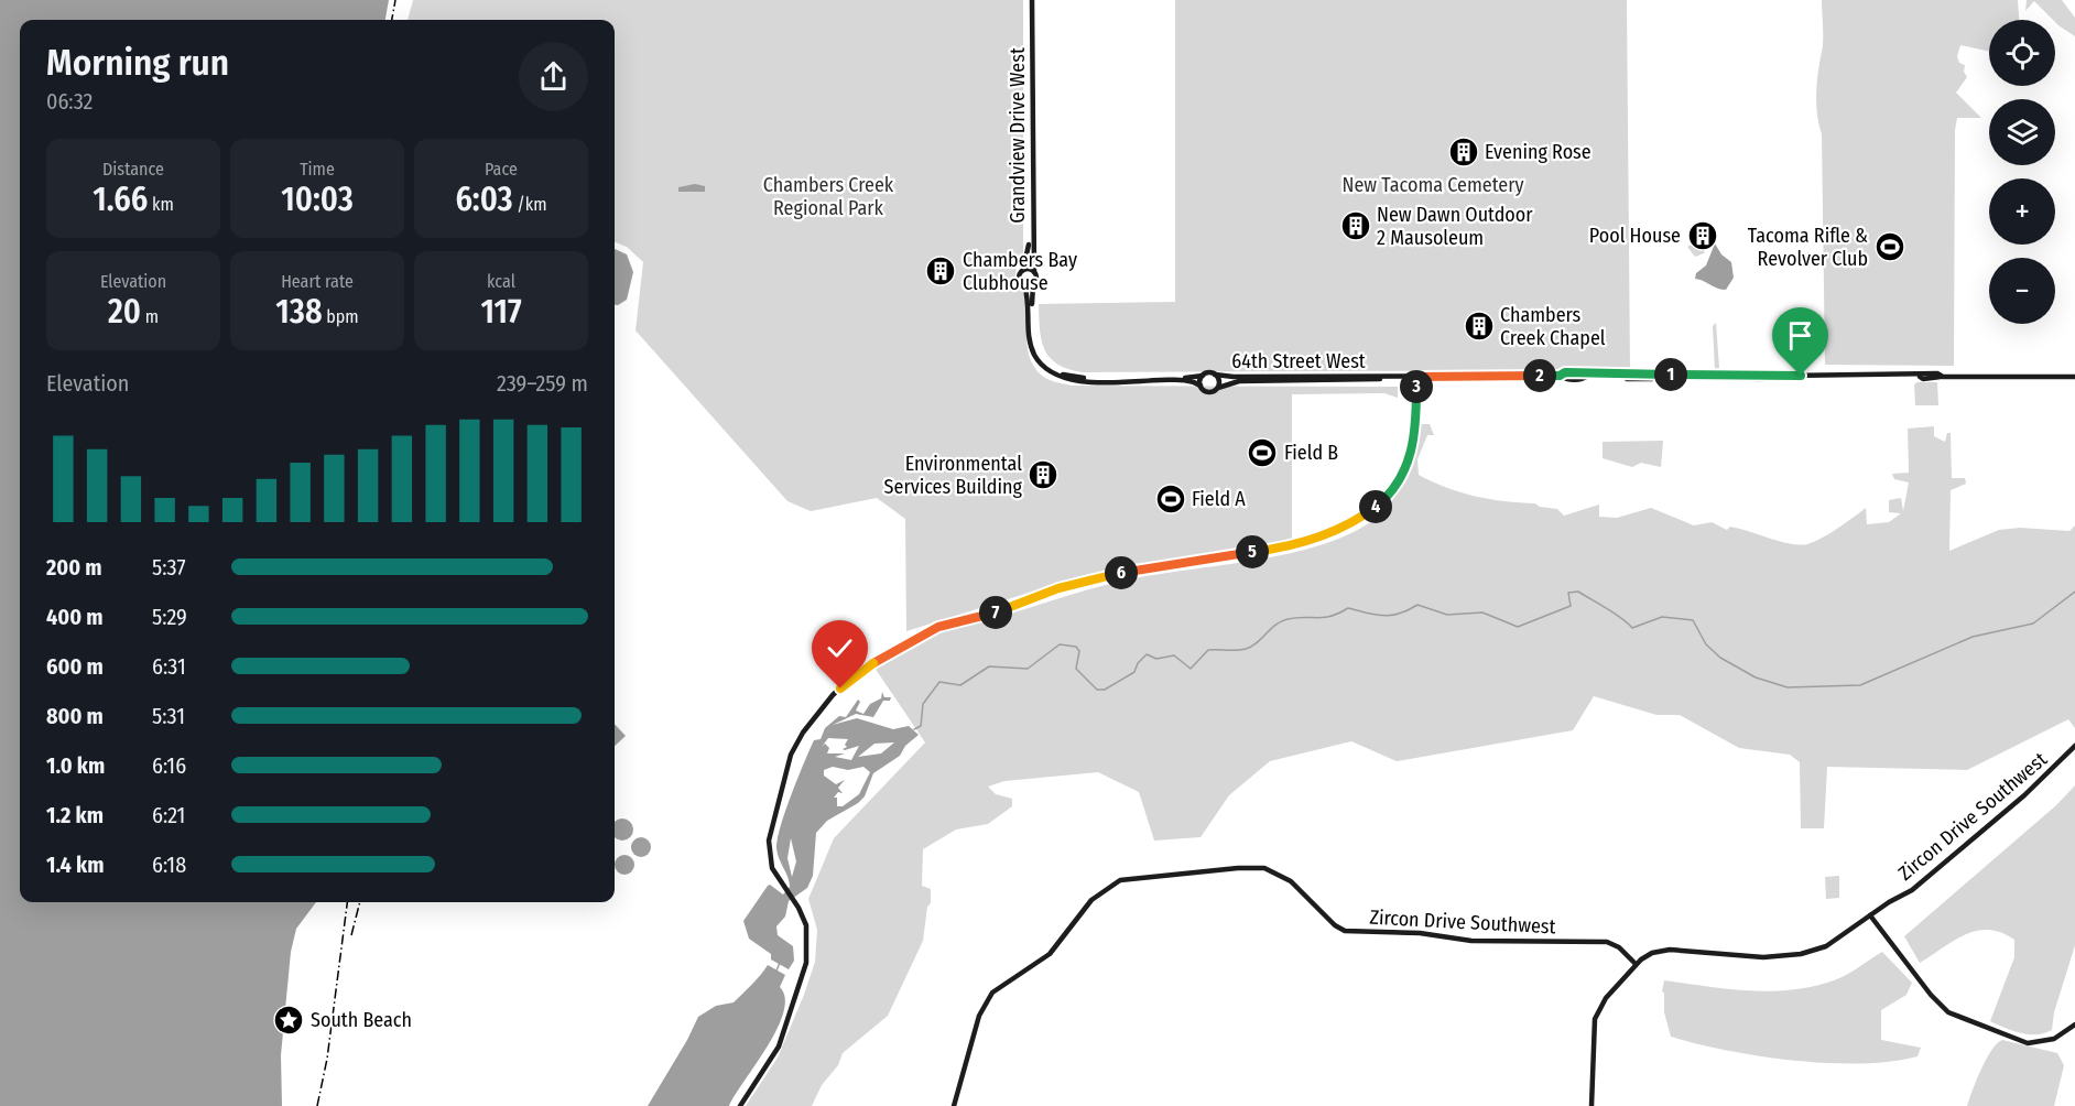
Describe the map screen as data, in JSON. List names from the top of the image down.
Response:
{
  "streets": {
    "street": ["Grandview Drive West", "64th Street West", "Zircon Drive Southwest"]
  },
  "parks": ["Chambers Creek Regional Park", "New Tacoma Cemetery"],
  "places": {
    "building": [
      "Evening Rose",
      "New Dawn Outdoor 2 Mausoleum",
      "Pool House",
      "Chambers Bay Clubhouse",
      "Chambers Creek Chapel",
      "Environmental Services Building"
    ],
    "sports": ["Tacoma Rifle & Revolver Club", "Field B", "Field A"],
    "place": ["South Beach"]
  },
  "page": {
    "map_buttons": ["+", "−"],
    "heading": ["Morning run", "06:32"],
    "stats": [
      ["Distance", "1.66 km"],
      ["Time", "10:03"],
      ["Pace", "6:03 /km"],
      ["Elevation", "20 m"],
      ["Heart rate", "138 bpm"],
      ["kcal", "117"]
    ],
    "chart": ["Elevation", "239–259 m"],
    "pins": [
      "1",
      "2",
      "3",
      "4",
      "5",
      "6",
      "7"
    ],
    "list": [
      {
        "name": "200 m",
        "note": "5:37"
      },
      {
        "name": "400 m",
        "note": "5:29"
      },
      {
        "name": "600 m",
        "note": "6:31"
      },
      {
        "name": "800 m",
        "note": "5:31"
      },
      {
        "name": "1.0 km",
        "note": "6:16"
      },
      {
        "name": "1.2 km",
        "note": "6:21"
      },
      {
        "name": "1.4 km",
        "note": "6:18"
      }
    ]
  }
}
